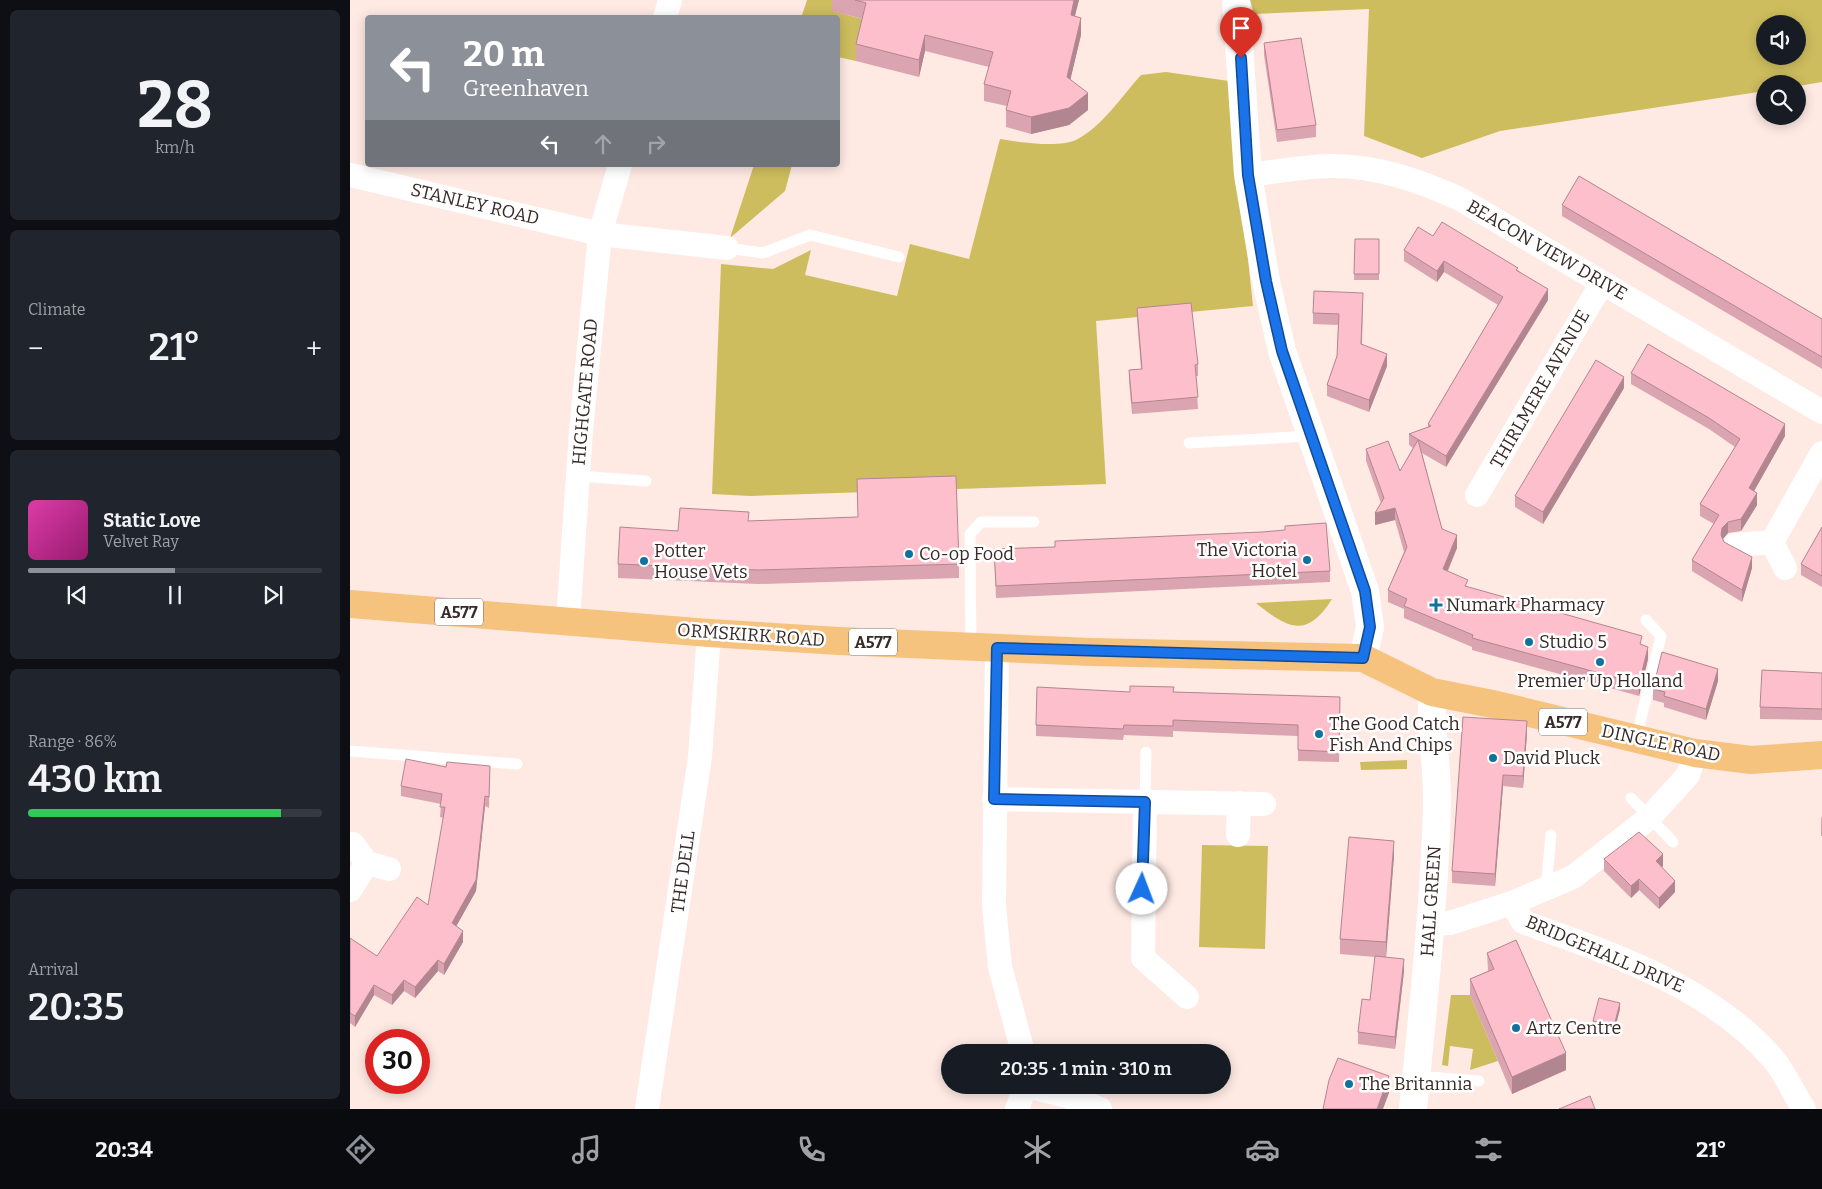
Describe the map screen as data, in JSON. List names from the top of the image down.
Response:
{
  "streets": {
    "main road": ["A577", "ORMSKIRK ROAD", "DINGLE ROAD"],
    "street": [
      "STANLEY ROAD",
      "BEACON VIEW DRIVE",
      "THIRLMERE AVENUE",
      "HIGHGATE ROAD",
      "THE DELL",
      "HALL GREEN",
      "BRIDGEHALL DRIVE"
    ]
  },
  "crossings": [
    ["STANLEY ROAD", "HIGHGATE ROAD"],
    ["BEACON VIEW DRIVE", "THIRLMERE AVENUE"],
    ["HIGHGATE ROAD", "ORMSKIRK ROAD"],
    ["ORMSKIRK ROAD", "DINGLE ROAD"],
    ["ORMSKIRK ROAD", "THE DELL"],
    ["DINGLE ROAD", "HALL GREEN"]
  ],
  "places": {
    "other": [
      "Co-op Food",
      "The Victoria Hotel",
      "Potter House Vets",
      "Studio 5",
      "Premier Up Holland",
      "The Good Catch Fish And Chips",
      "David Pluck",
      "Artz Centre",
      "The Britannia"
    ],
    "health": ["Numark Pharmacy"]
  },
  "page": {
    "tile": [
      ["28", "km/h"],
      "Climate",
      ["Range · 86%", "430 km"],
      ["Arrival", "20:35"]
    ],
    "turn": ["20 m", "Greenhaven"],
    "heat": ["−", "21°", "+"],
    "song": ["Static Love", "Velvet Ray"],
    "limit": "30",
    "trip": "20:35 · 1 min · 310 m",
    "tabs": ["20:34", "21°"]
  }
}
